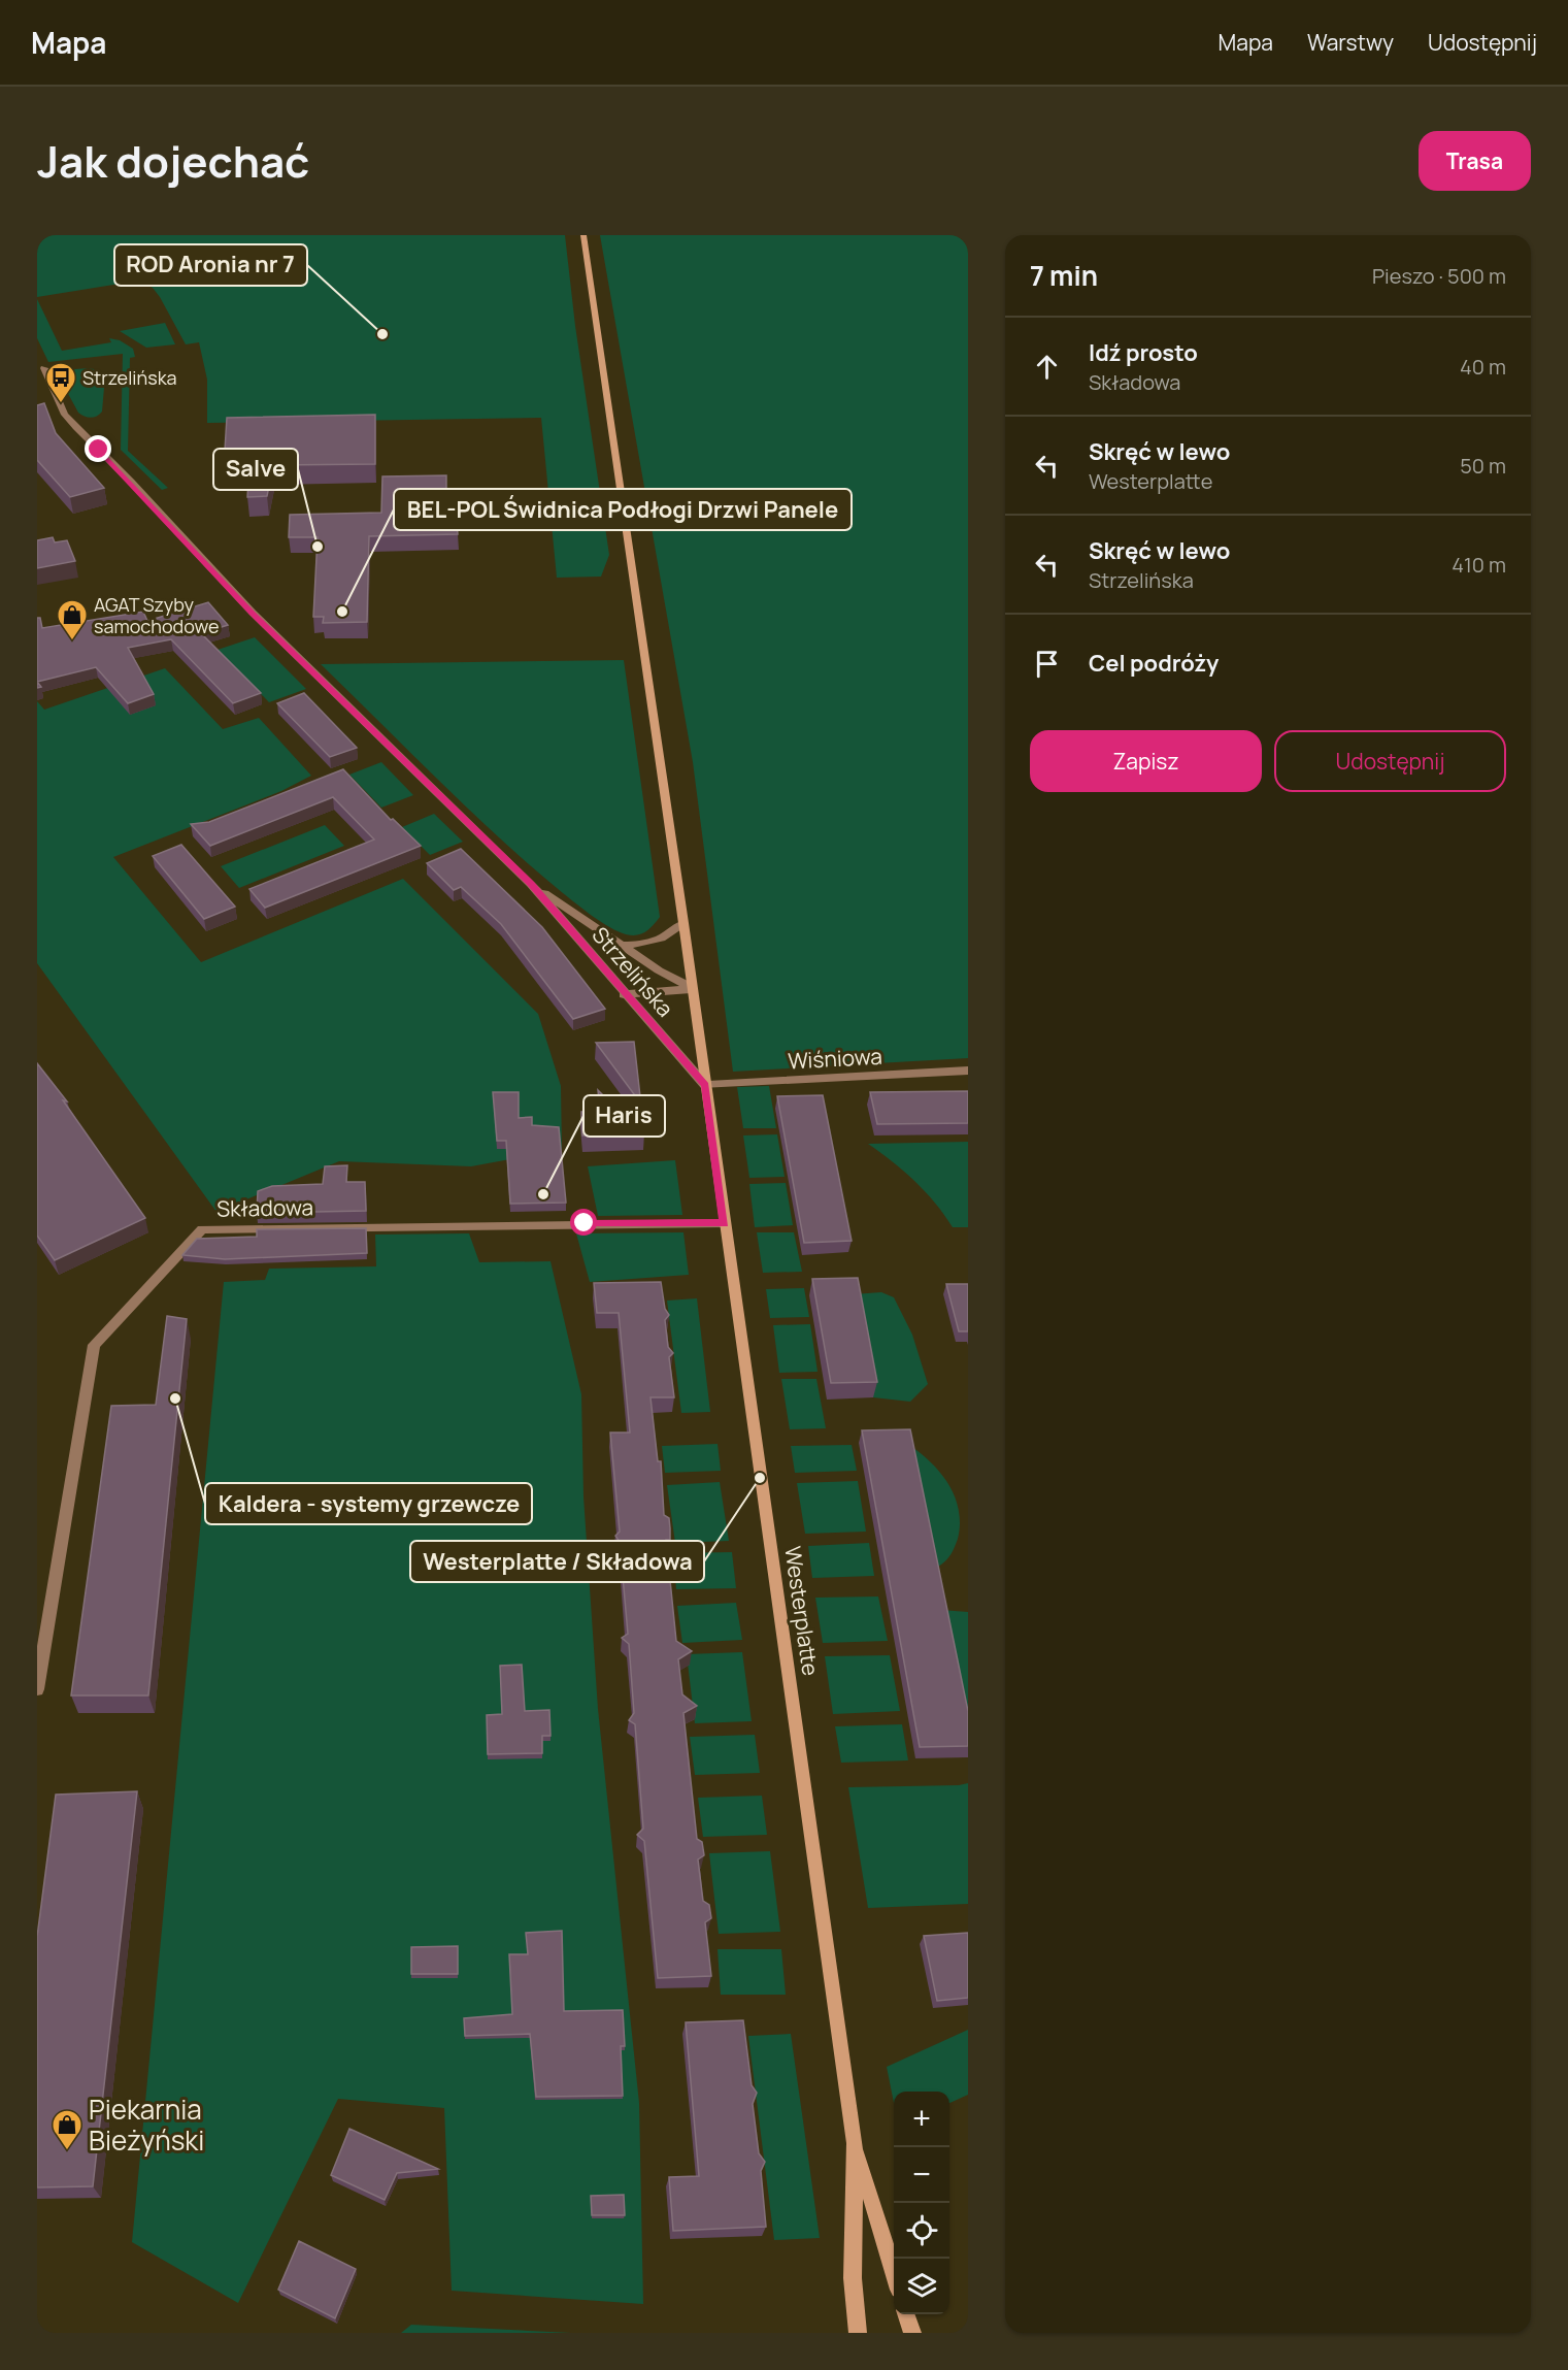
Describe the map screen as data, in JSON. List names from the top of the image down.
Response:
{
  "streets": {
    "main road": ["Westerplatte"],
    "street": ["Strzelińska", "Wiśniowa", "Składowa"]
  },
  "crossings": [
    ["Strzelińska", "Wiśniowa"],
    ["Strzelińska", "Westerplatte"],
    ["Wiśniowa", "Westerplatte"],
    ["Składowa", "Westerplatte"]
  ],
  "places": {
    "other": [
      "ROD Aronia nr 7",
      "Salve",
      "BEL-POL Świdnica Podłogi Drzwi Panele",
      "Haris",
      "Kaldera - systemy grzewcze",
      "Westerplatte / Składowa"
    ],
    "bus stop": ["Strzelińska"],
    "shop": ["AGAT Szyby samochodowe", "Piekarnia Bieżyński"]
  },
  "page": {
    "header": "Mapa",
    "nav": ["Mapa", "Warstwy", "Udostępnij"],
    "title": "Jak dojechać",
    "buttons": [
      "Trasa",
      ["Zapisz", "Udostępnij"]
    ],
    "heading": ["7 min", "Pieszo · 500 m"],
    "list": [
      ["Idź prosto", "Składowa", "40 m"],
      ["Skręć w lewo", "Westerplatte", "50 m"],
      ["Skręć w lewo", "Strzelińska", "410 m"],
      "Cel podróży"
    ],
    "map_buttons": ["+", "−"]
  }
}
